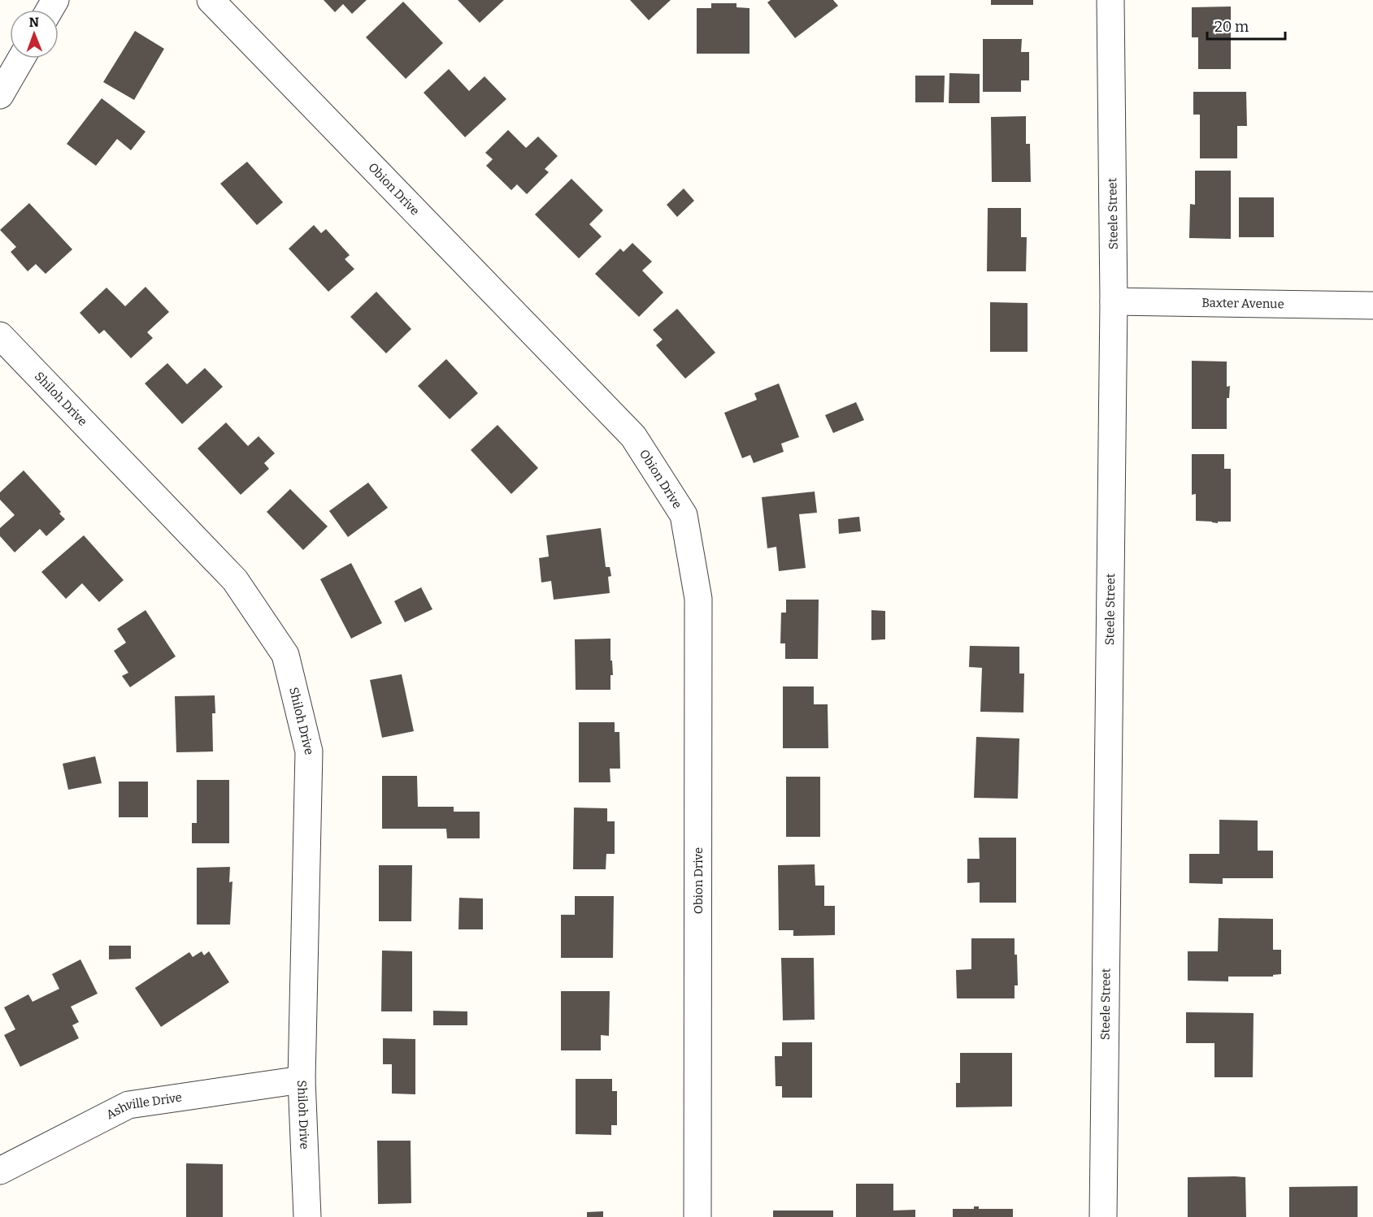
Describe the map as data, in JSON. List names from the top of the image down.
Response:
{
  "streets": {
    "street": [
      "Obion Drive",
      "Steele Street",
      "Baxter Avenue",
      "Shiloh Drive",
      "Ashville Drive"
    ]
  },
  "crossings": [
    ["Steele Street", "Baxter Avenue"],
    ["Shiloh Drive", "Ashville Drive"]
  ],
  "scale_bar": "20 m",
  "north": "top"
}
